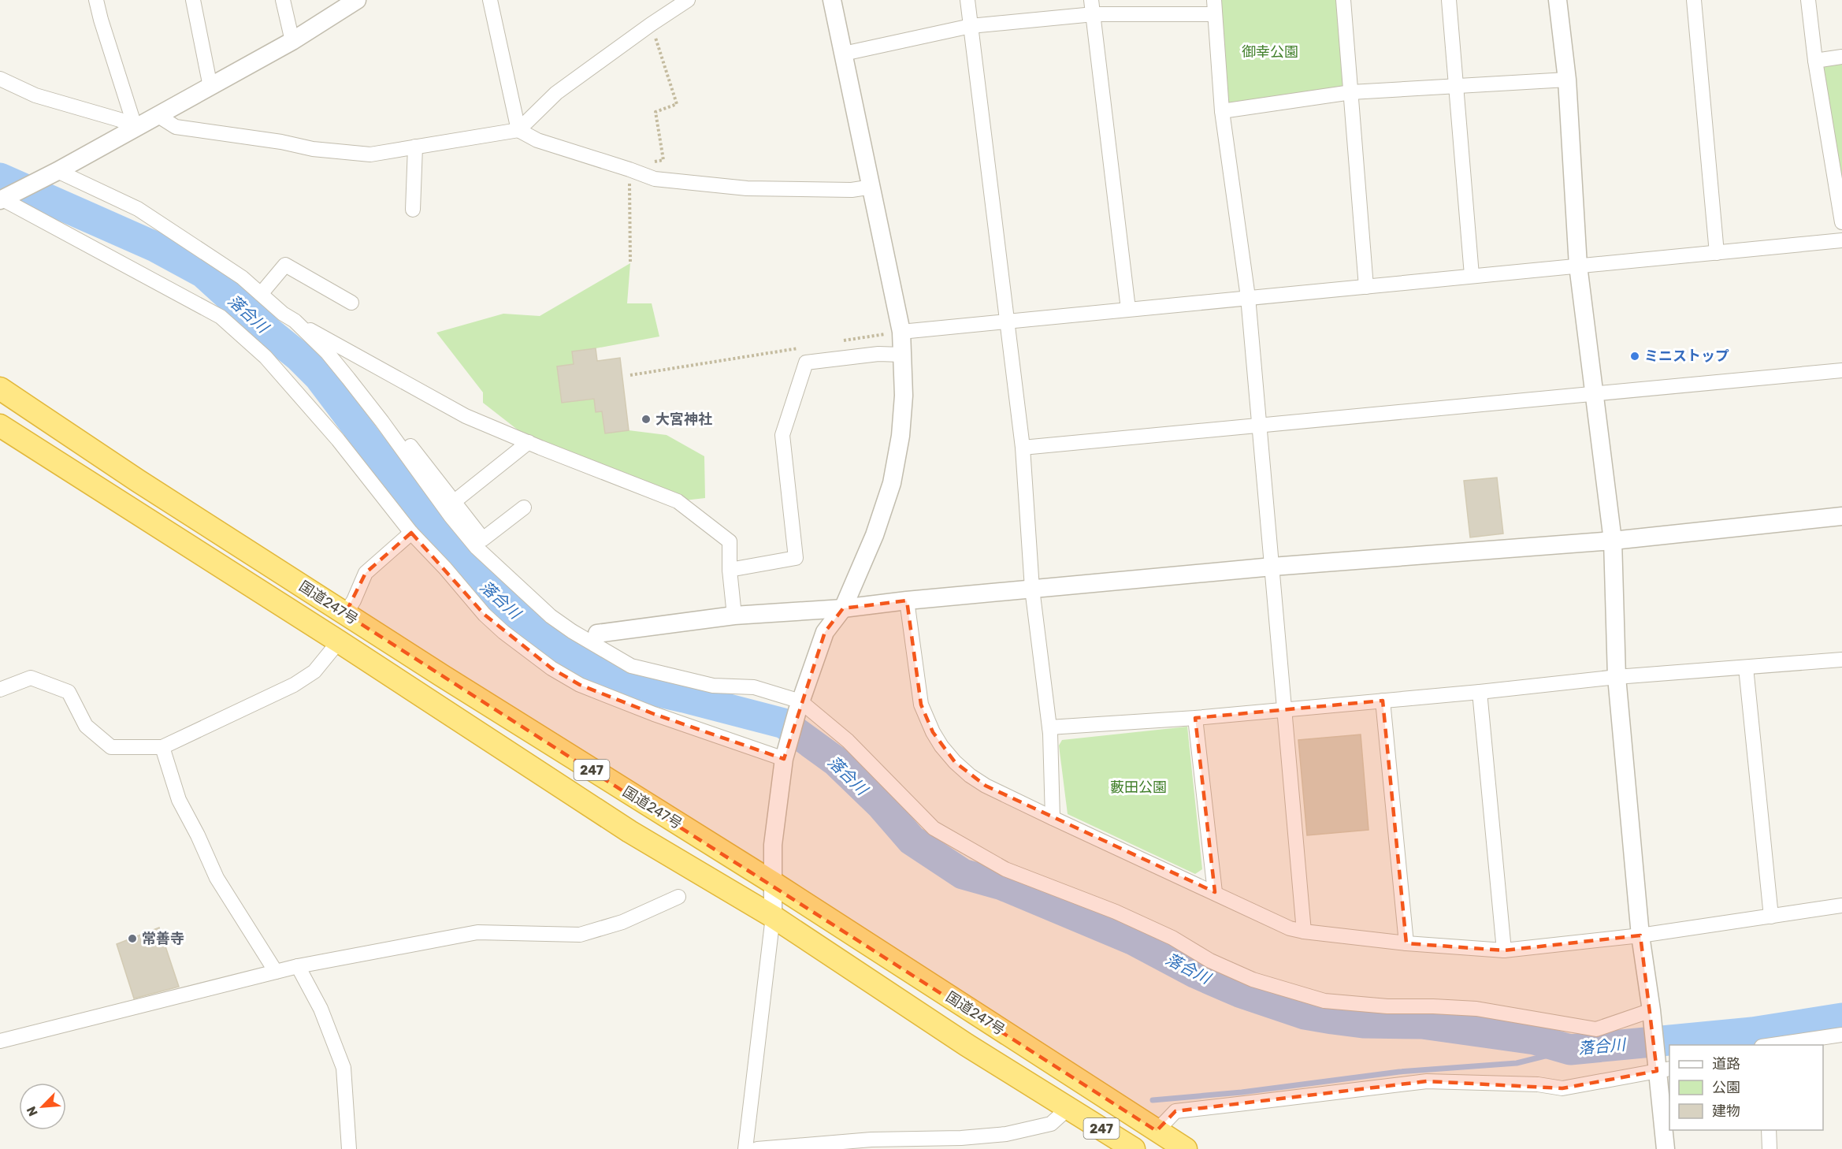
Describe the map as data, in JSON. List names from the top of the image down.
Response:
{
  "streets": {
    "highway": ["国道247号", "247"]
  },
  "water": ["落合川"],
  "parks": ["御幸公園", "藪田公園"],
  "places": ["ミニストップ", "大宮神社", "常善寺"],
  "legend": ["道路", "公園", "建物"],
  "north": "bottom left"
}
